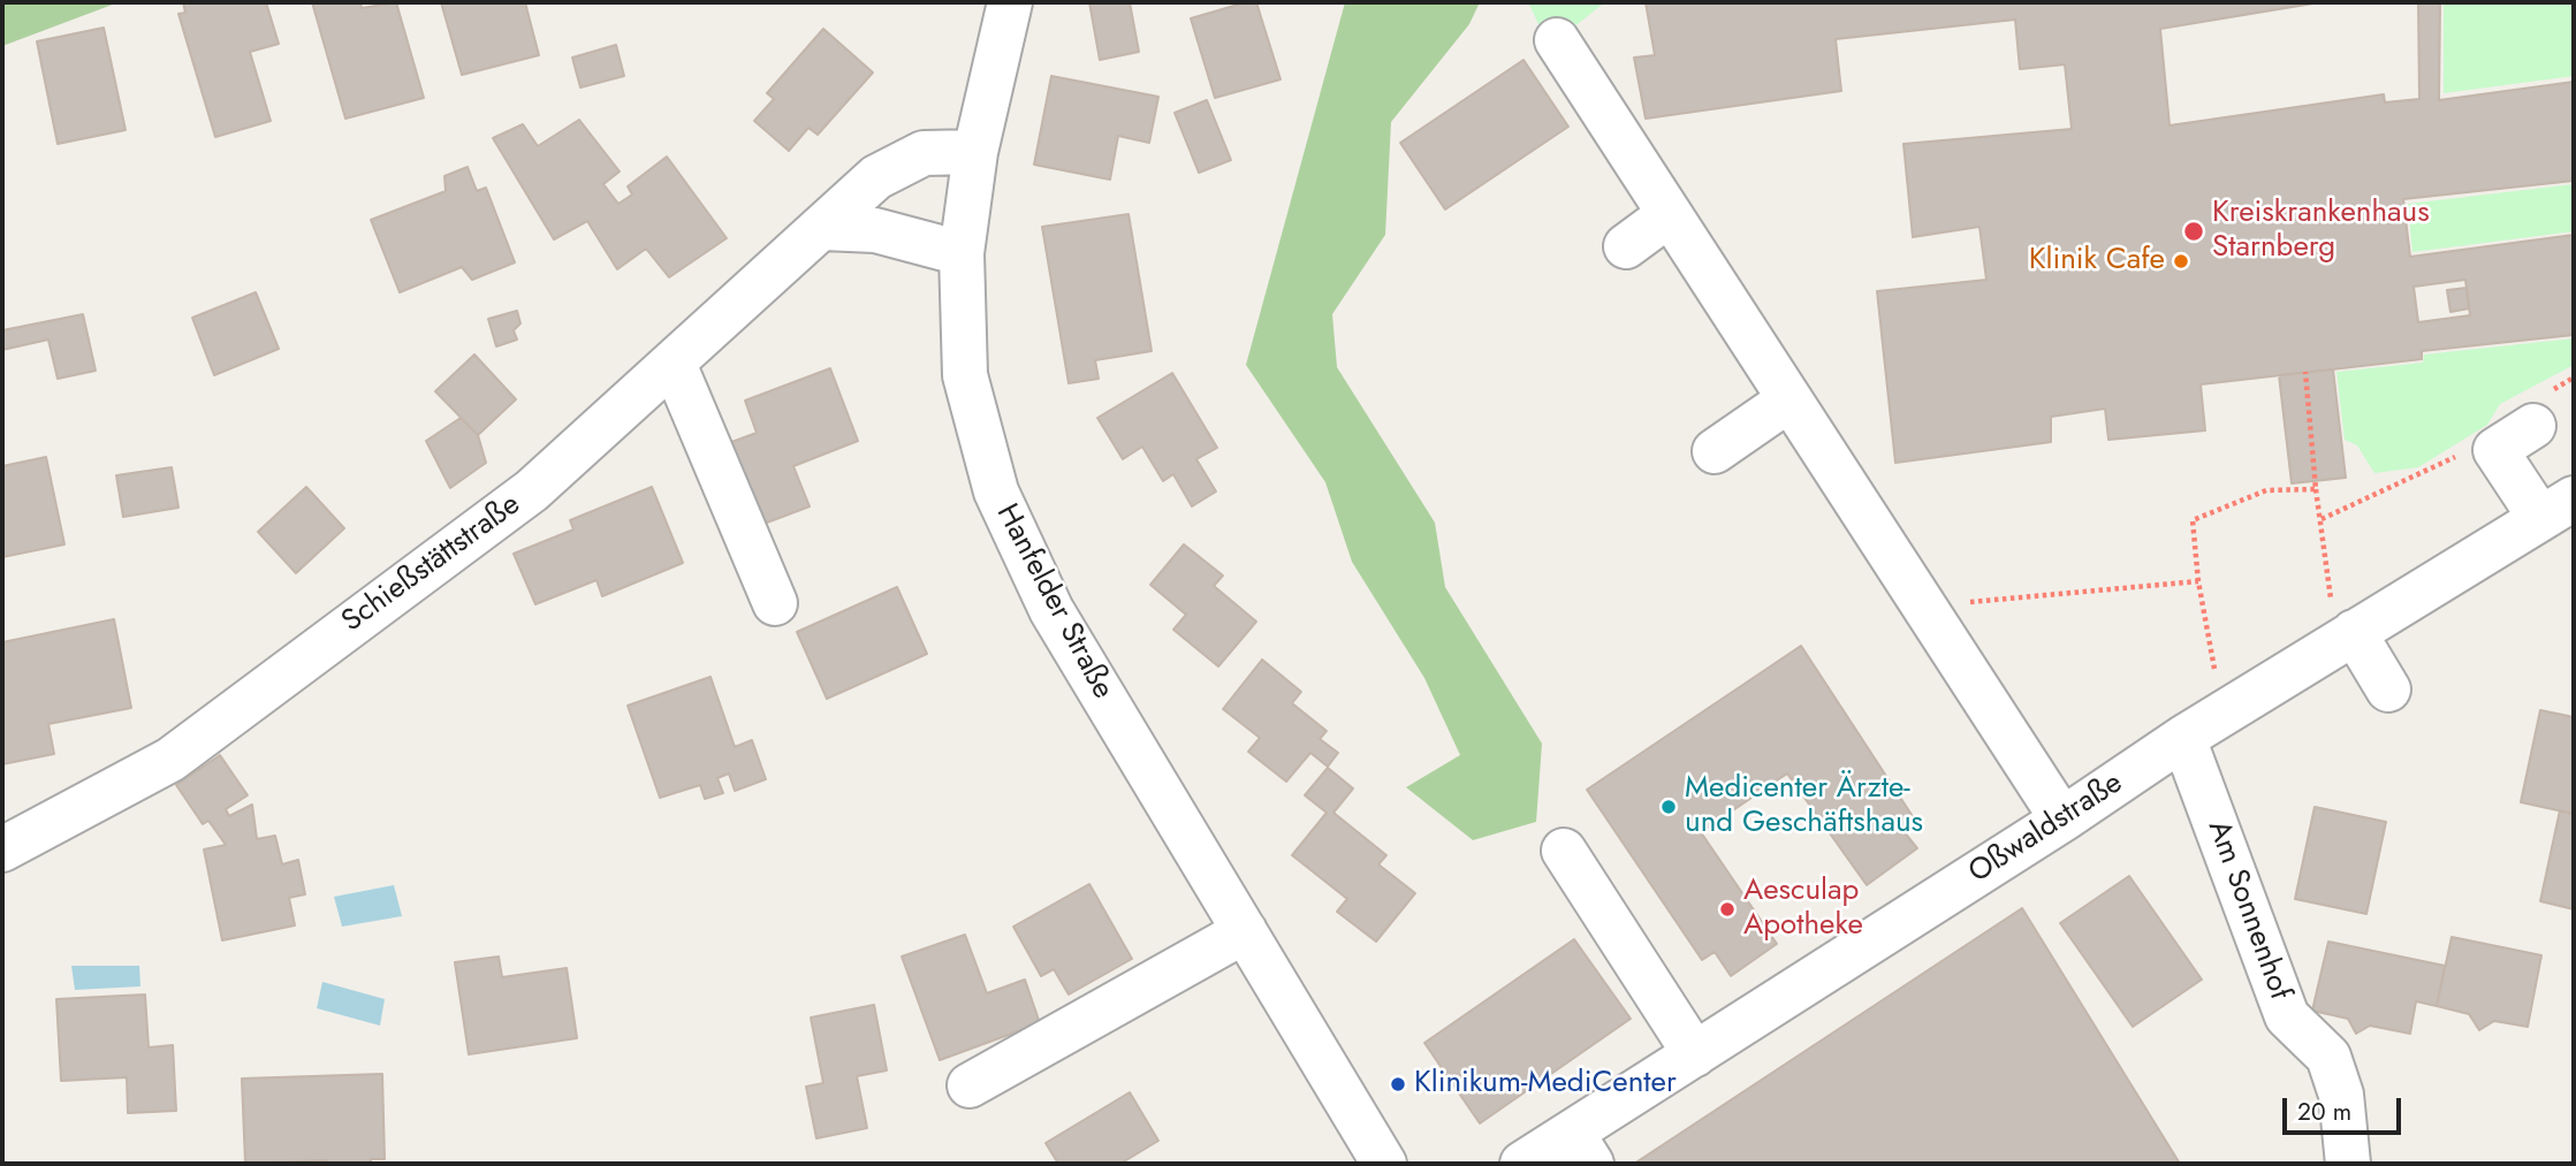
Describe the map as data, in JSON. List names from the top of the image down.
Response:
{
  "streets": {
    "street": [
      "Schießstättstraße",
      "Hanfelder Straße",
      "Oßwaldstraße",
      "Am Sonnenhof"
    ]
  },
  "crossings": [
    ["Schießstättstraße", "Hanfelder Straße"],
    ["Oßwaldstraße", "Am Sonnenhof"]
  ],
  "places": [
    "Kreiskrankenhaus Starnberg",
    "Klinik Cafe",
    "Medicenter Ärzte- und Geschäftshaus",
    "Aesculap Apotheke",
    "Klinikum-MediCenter"
  ],
  "scale_bar": "20 m"
}
